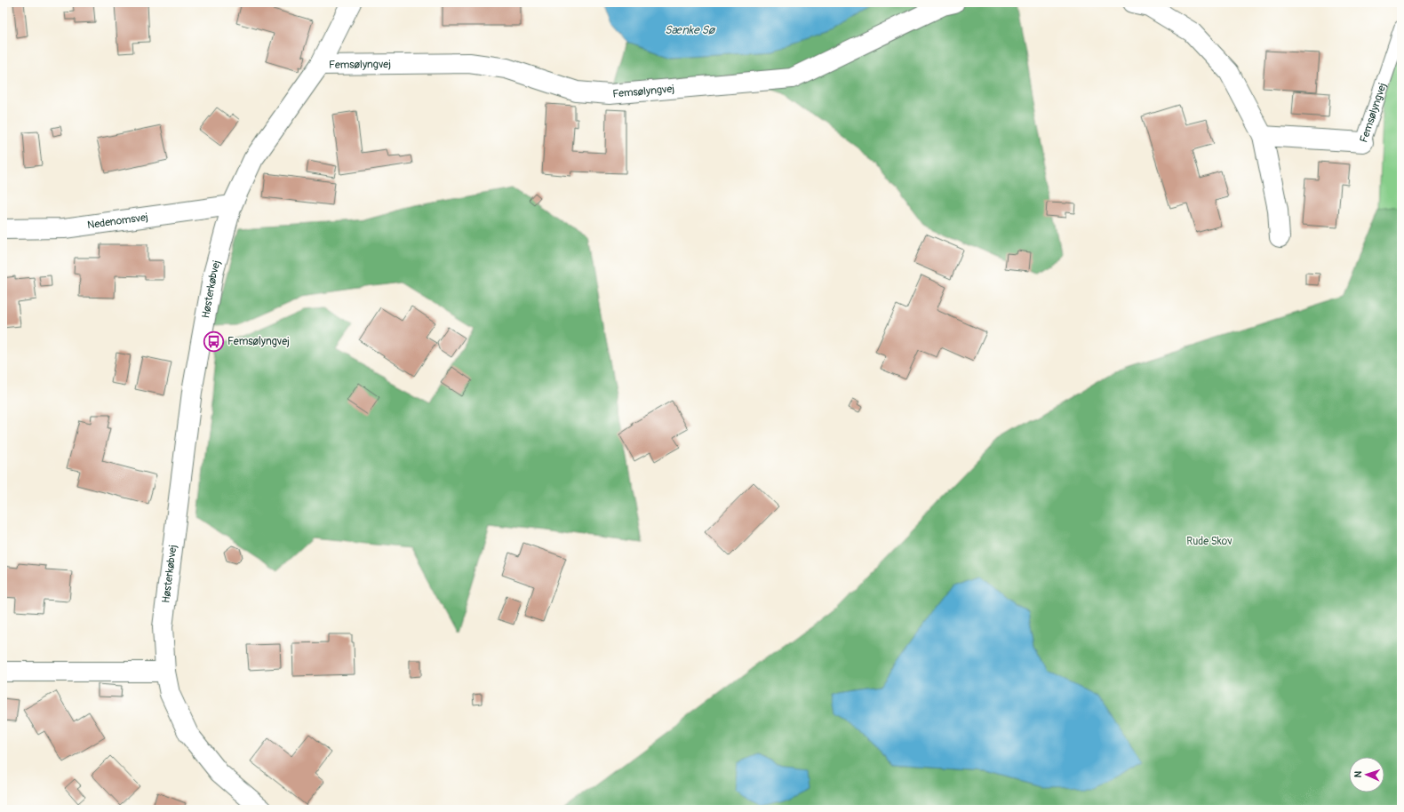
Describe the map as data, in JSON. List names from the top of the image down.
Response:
{
  "streets": {
    "street": ["Femsølyngvej", "Nedenomsvej", "Høsterkøbvej"]
  },
  "crossings": [
    ["Femsølyngvej", "Høsterkøbvej"],
    ["Nedenomsvej", "Høsterkøbvej"]
  ],
  "water": ["Sænke Sø"],
  "parks": ["Rude Skov"],
  "places": {
    "bus stop": ["Femsølyngvej"]
  },
  "north": "left"
}
